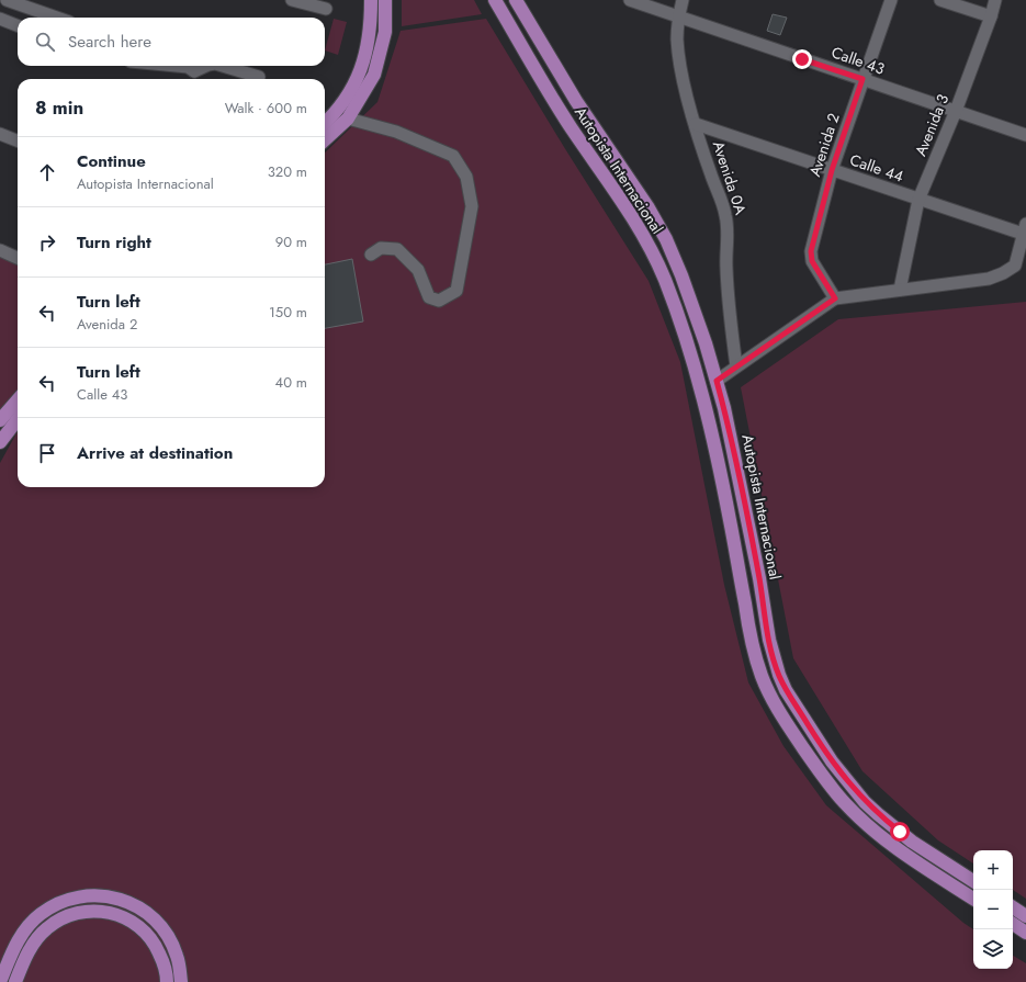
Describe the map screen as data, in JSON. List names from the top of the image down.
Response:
{
  "streets": {
    "main road": ["Autopista Internacional"],
    "street": [
      "Calle 43",
      "Avenida 3",
      "Avenida 2",
      "Calle 44",
      "Avenida 0A"
    ]
  },
  "crossings": [
    ["Calle 43", "Avenida 3"],
    ["Calle 43", "Avenida 2"],
    ["Calle 43", "Avenida 0A"],
    ["Avenida 3", "Calle 44"],
    ["Avenida 2", "Calle 44"],
    ["Calle 44", "Avenida 0A"]
  ],
  "page": {
    "search": "Search here",
    "heading": ["8 min", "Walk · 600 m"],
    "list": [
      ["Continue", "Autopista Internacional", "320 m"],
      ["Turn right", "90 m"],
      ["Turn left", "Avenida 2", "150 m"],
      ["Turn left", "Calle 43", "40 m"],
      "Arrive at destination"
    ],
    "map_buttons": ["+", "−"]
  }
}
